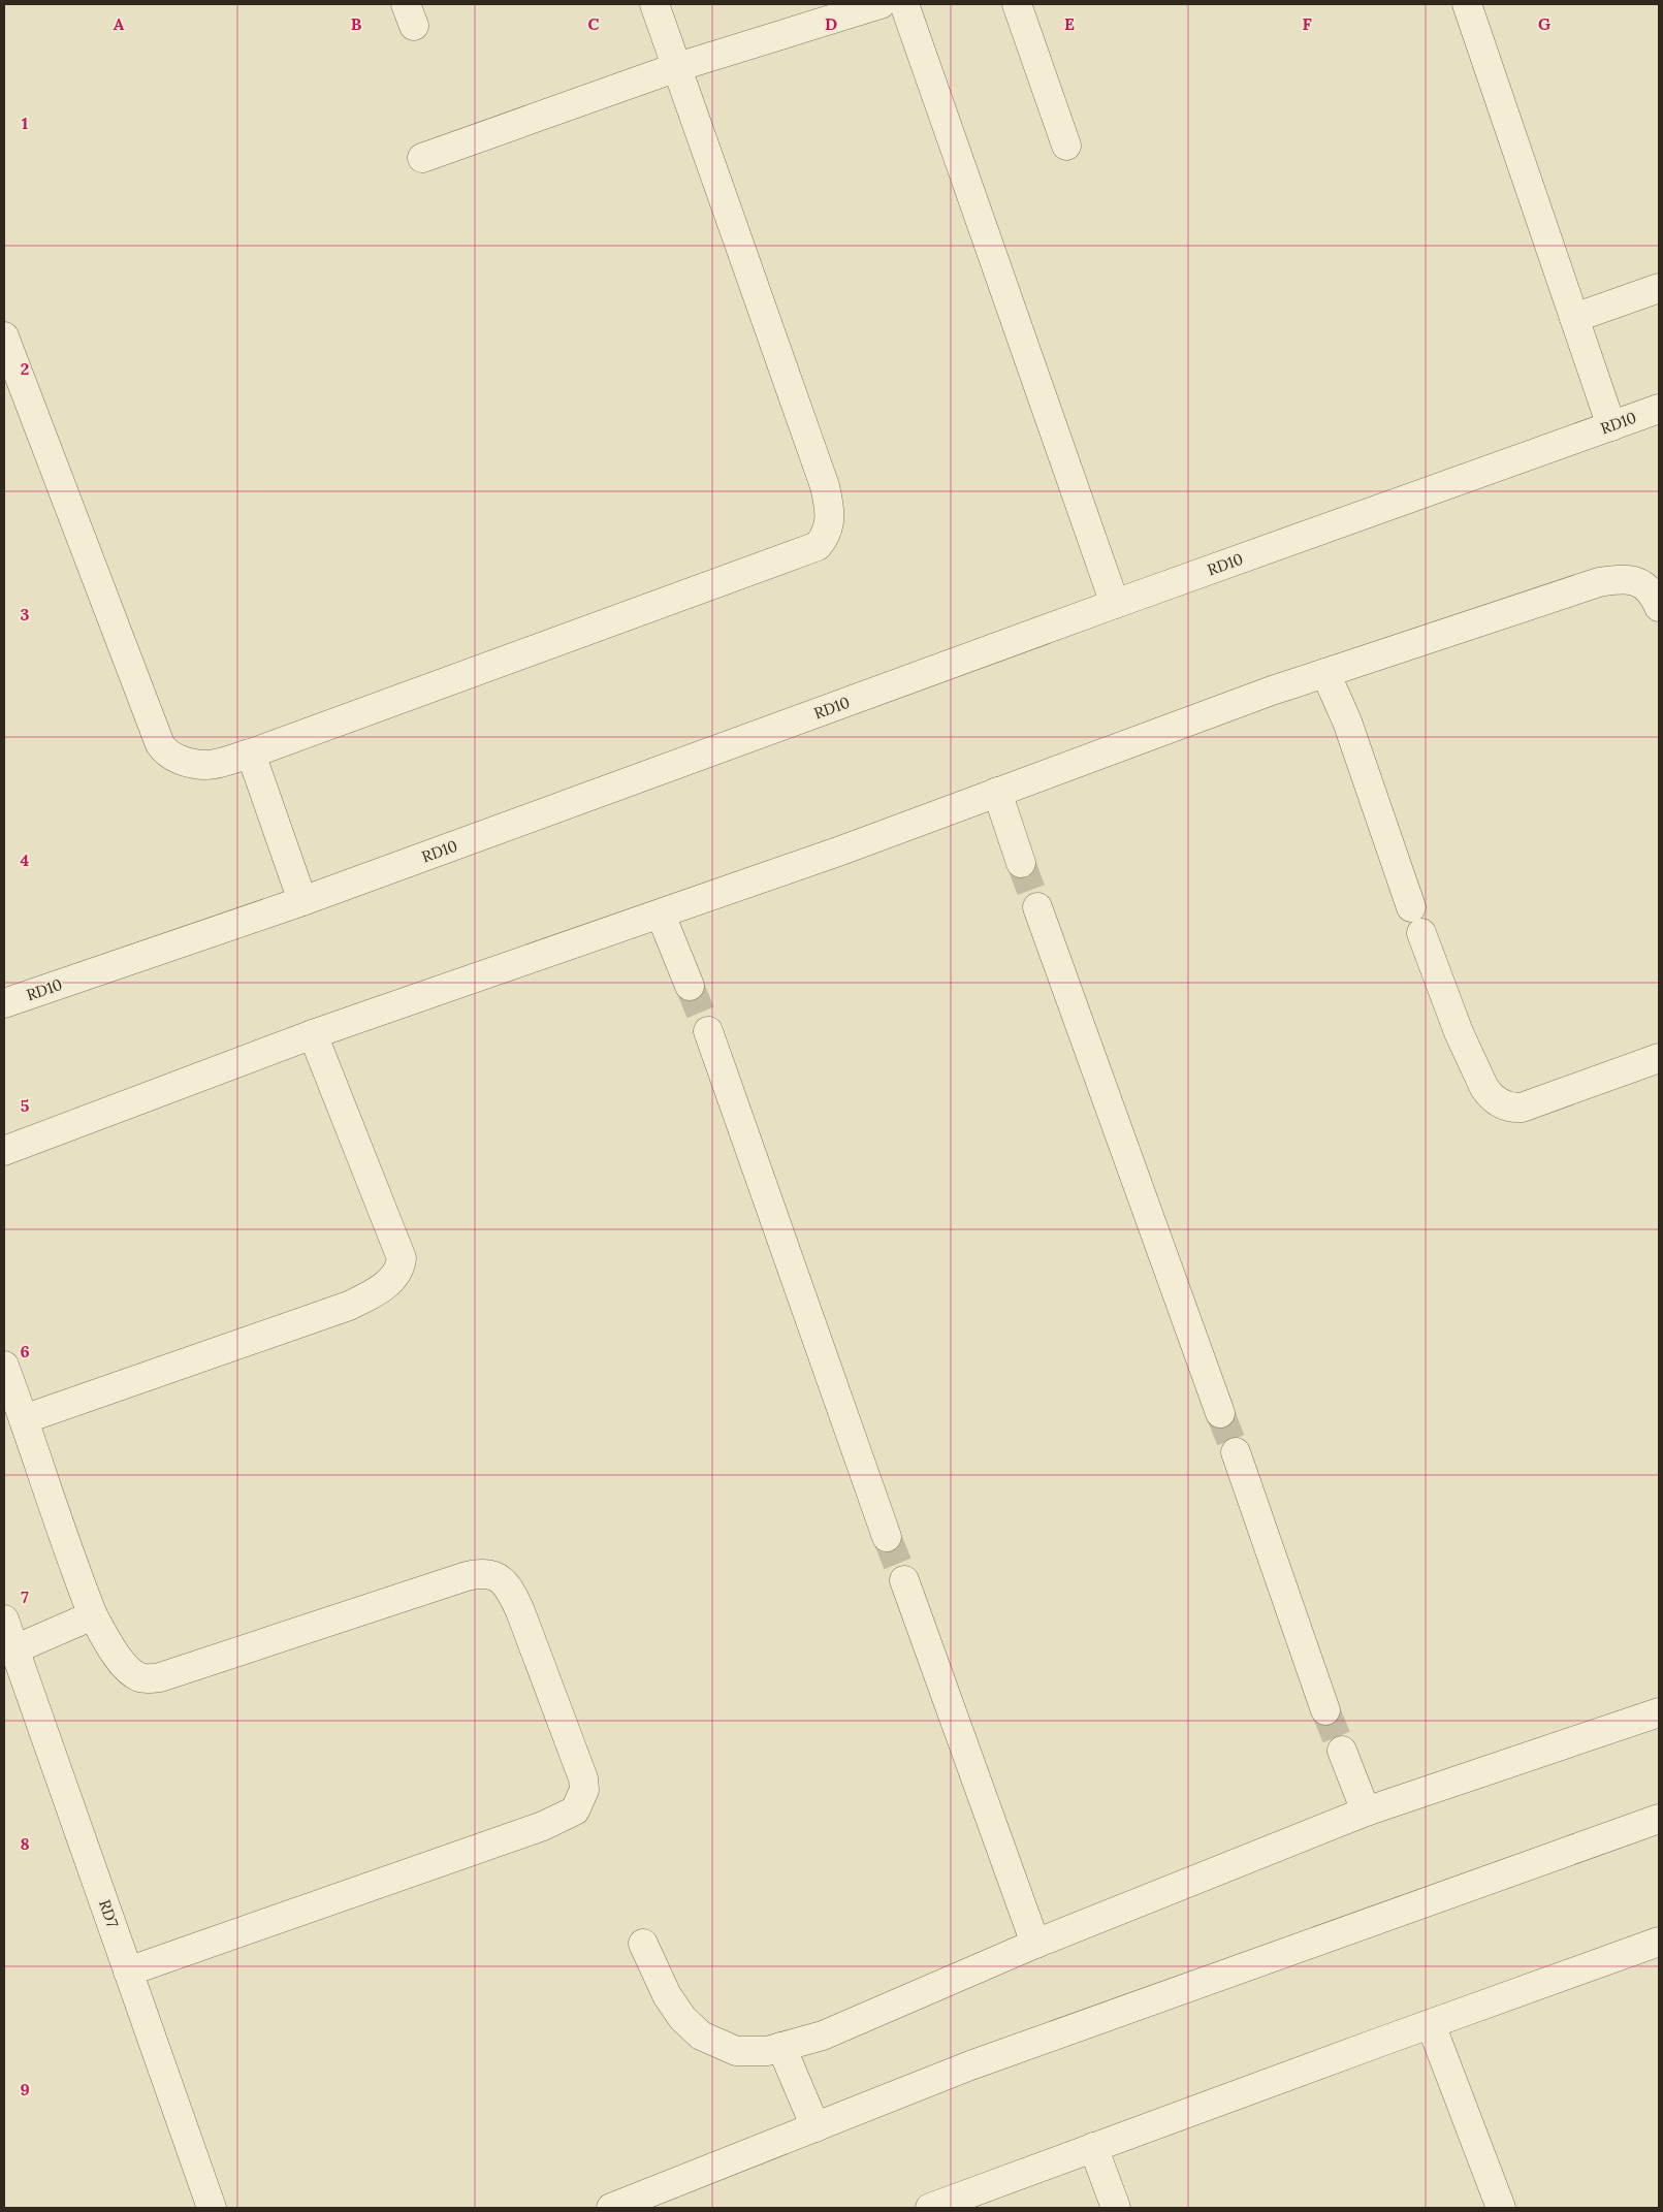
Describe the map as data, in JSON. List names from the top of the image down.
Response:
{
  "streets": {
    "street": ["RD10", "RD7"]
  },
  "grid": {
    "columns": [
      "A",
      "B",
      "C",
      "D",
      "E",
      "F",
      "G"
    ],
    "rows": [
      "1",
      "2",
      "3",
      "4",
      "5",
      "6",
      "7",
      "8",
      "9"
    ]
  }
}
